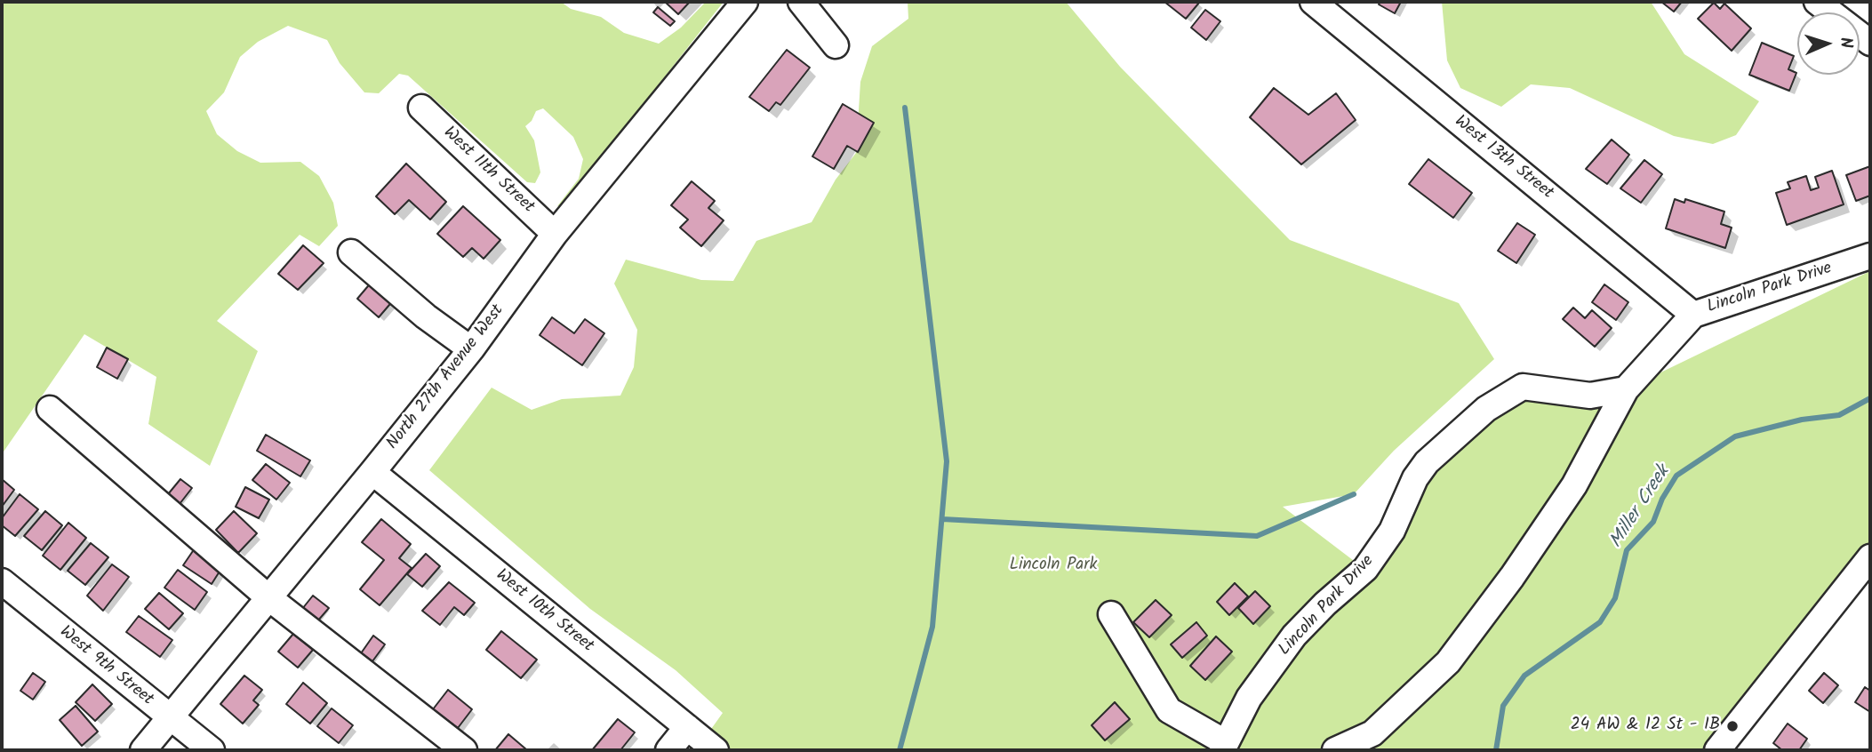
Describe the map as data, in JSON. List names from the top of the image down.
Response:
{
  "streets": {
    "street": [
      "West 13th Street",
      "West 11th Street",
      "Lincoln Park Drive",
      "North 27th Avenue West",
      "West 10th Street",
      "West 9th Street"
    ]
  },
  "crossings": [
    ["West 13th Street", "Lincoln Park Drive"],
    ["West 11th Street", "North 27th Avenue West"],
    ["North 27th Avenue West", "West 10th Street"],
    ["North 27th Avenue West", "West 9th Street"]
  ],
  "water": ["Miller Creek"],
  "parks": ["Lincoln Park"],
  "places": ["24 AW & 12 St - IB"],
  "north": "right"
}
